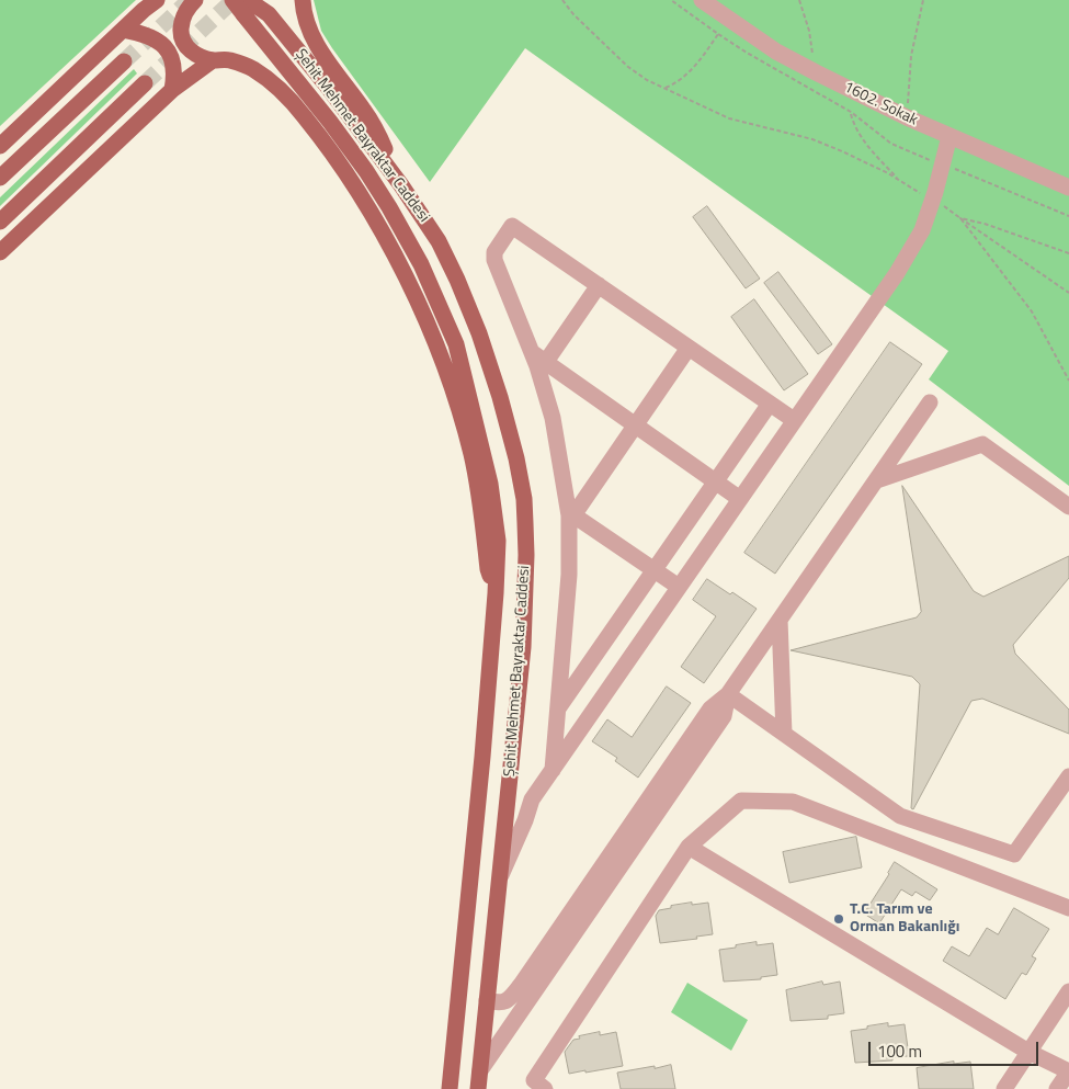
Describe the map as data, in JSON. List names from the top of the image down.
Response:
{
  "streets": {
    "main road": ["Şehit Mehmet Bayraktar Caddesi"],
    "street": ["1602. Sokak"]
  },
  "places": ["T.C. Tarım ve Orman Bakanlığı"],
  "scale_bar": "100 m"
}
